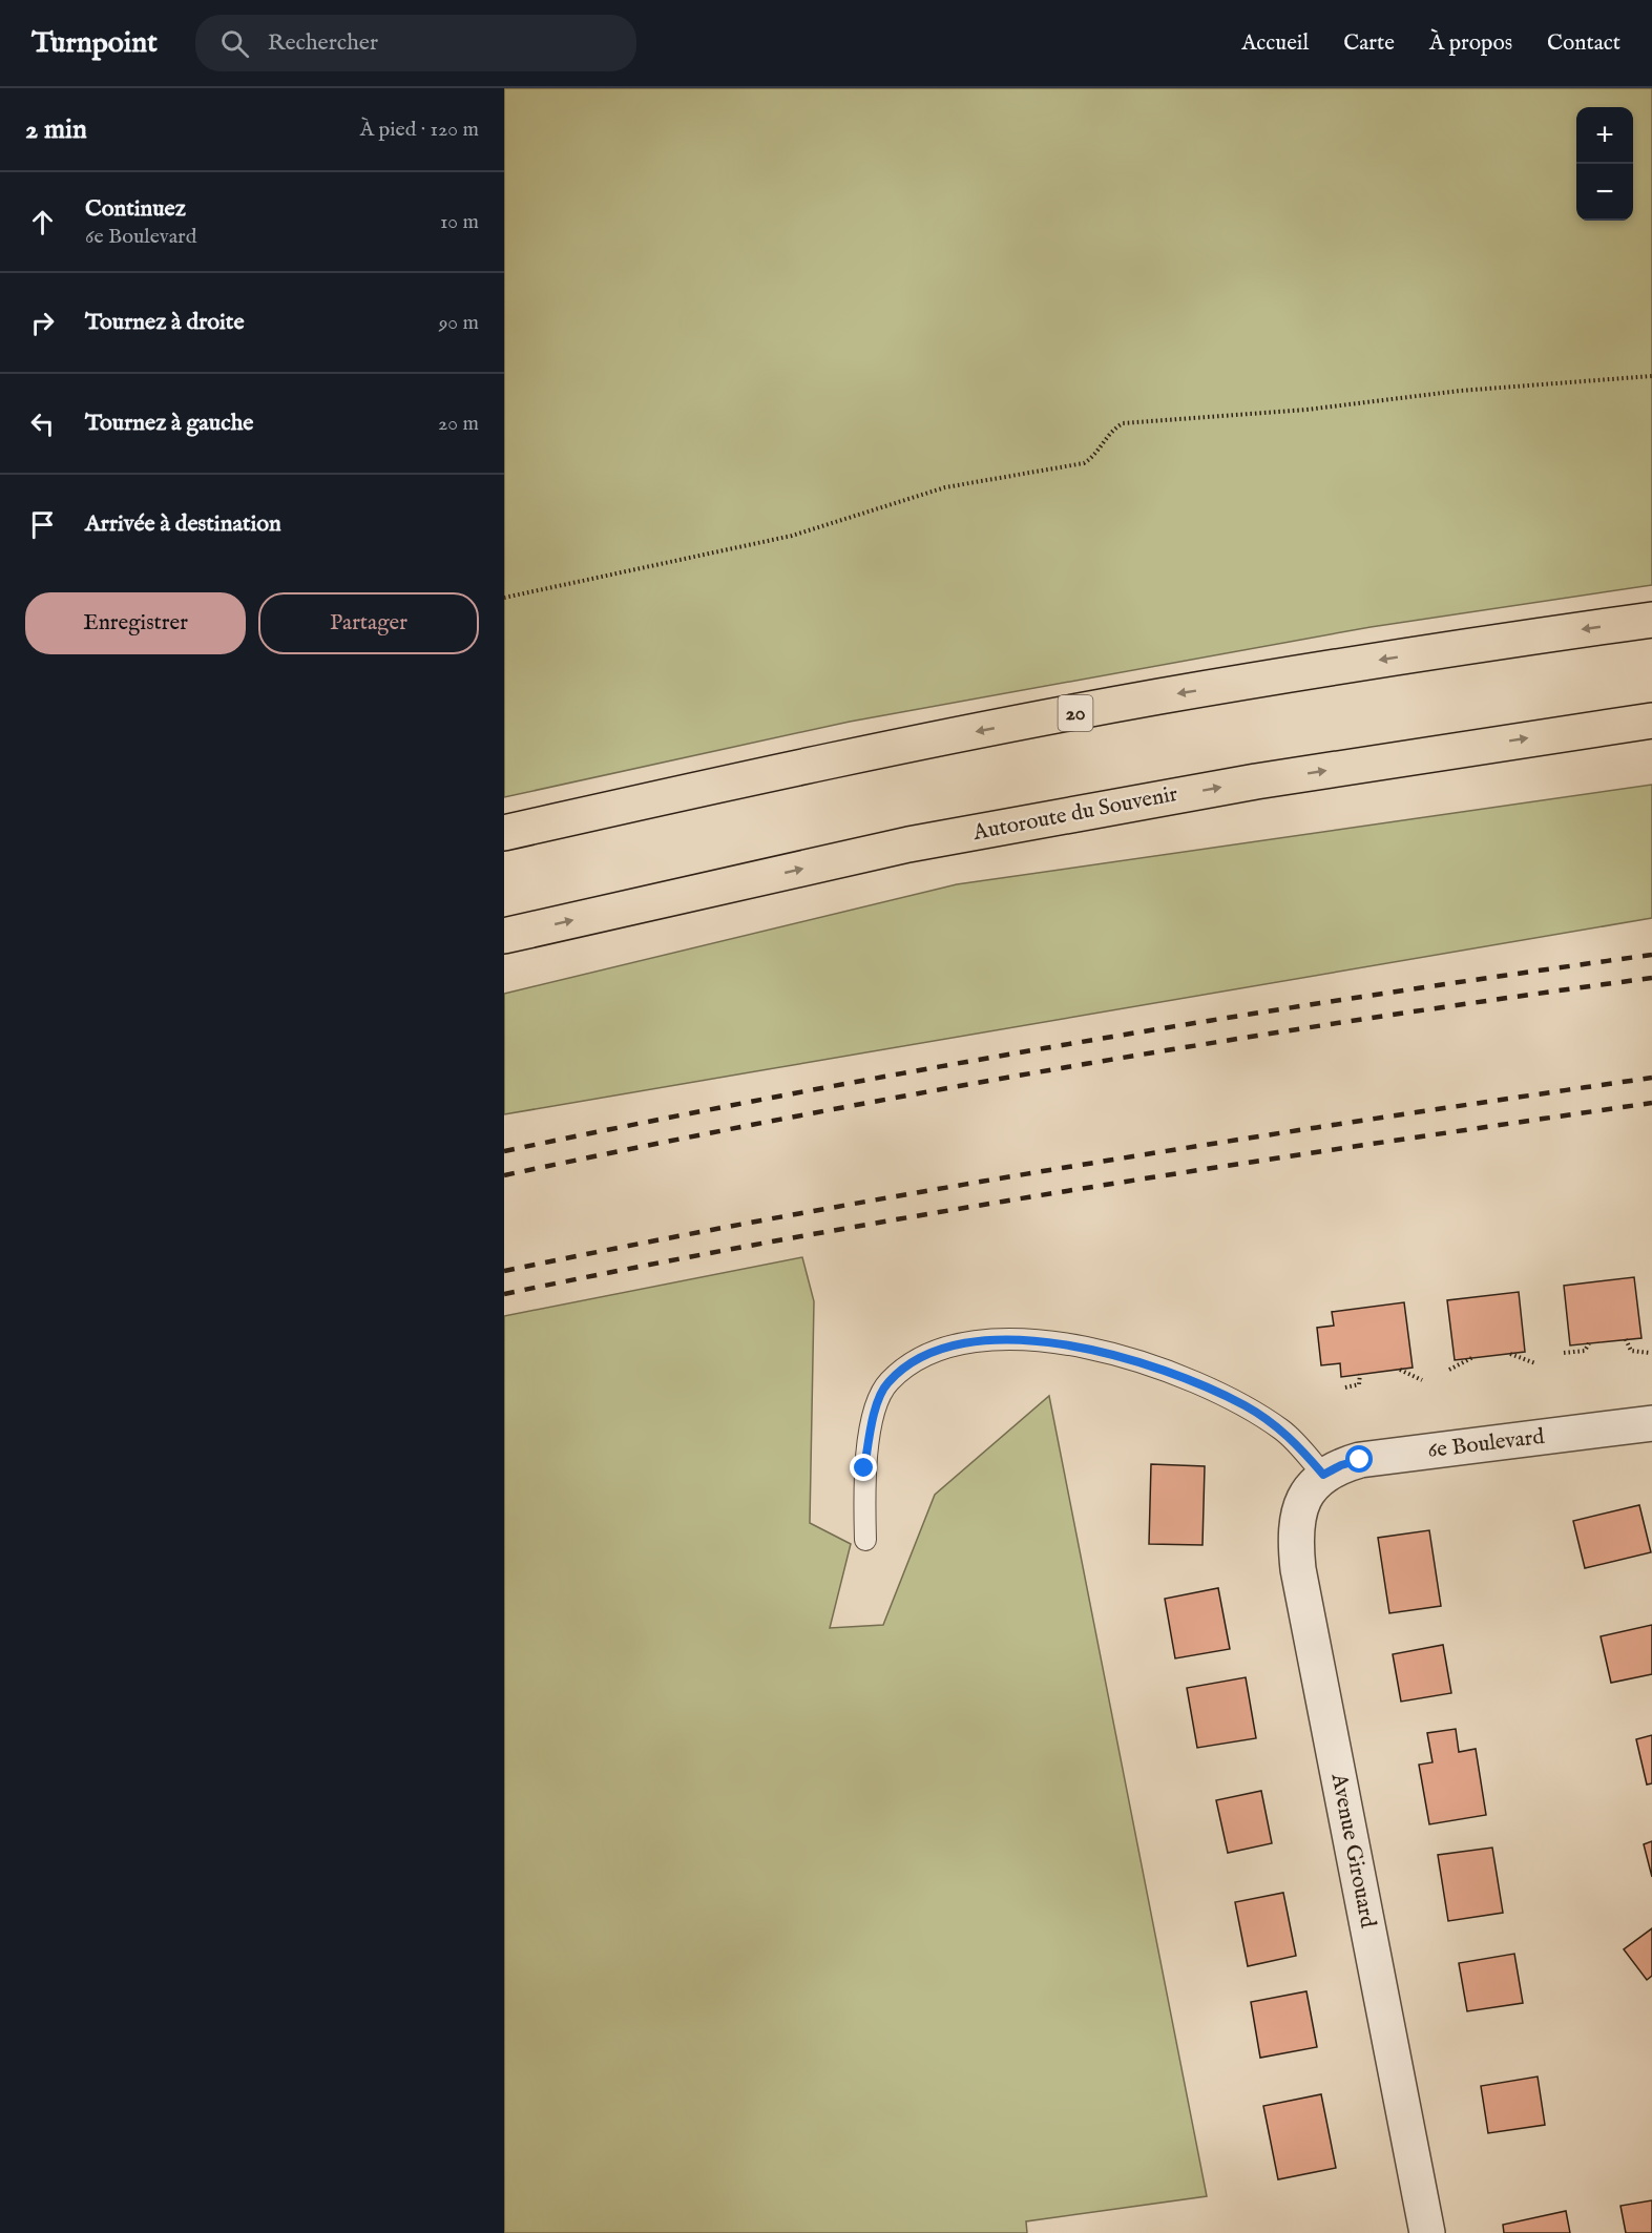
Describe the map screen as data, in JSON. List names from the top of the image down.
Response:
{
  "streets": {
    "highway": ["20", "Autoroute du Souvenir"],
    "street": ["6e Boulevard", "Avenue Girouard"]
  },
  "crossings": [
    ["6e Boulevard", "Avenue Girouard"]
  ],
  "page": {
    "header": "Turnpoint",
    "search": "Rechercher",
    "nav": [
      "Accueil",
      "Carte",
      "À propos",
      "Contact"
    ],
    "heading": ["2 min", "À pied · 120 m"],
    "map_buttons": ["+", "−"],
    "list": [
      ["Continuez", "6e Boulevard", "10 m"],
      ["Tournez à droite", "90 m"],
      ["Tournez à gauche", "20 m"],
      "Arrivée à destination"
    ],
    "buttons": ["Enregistrer", "Partager"]
  }
}
